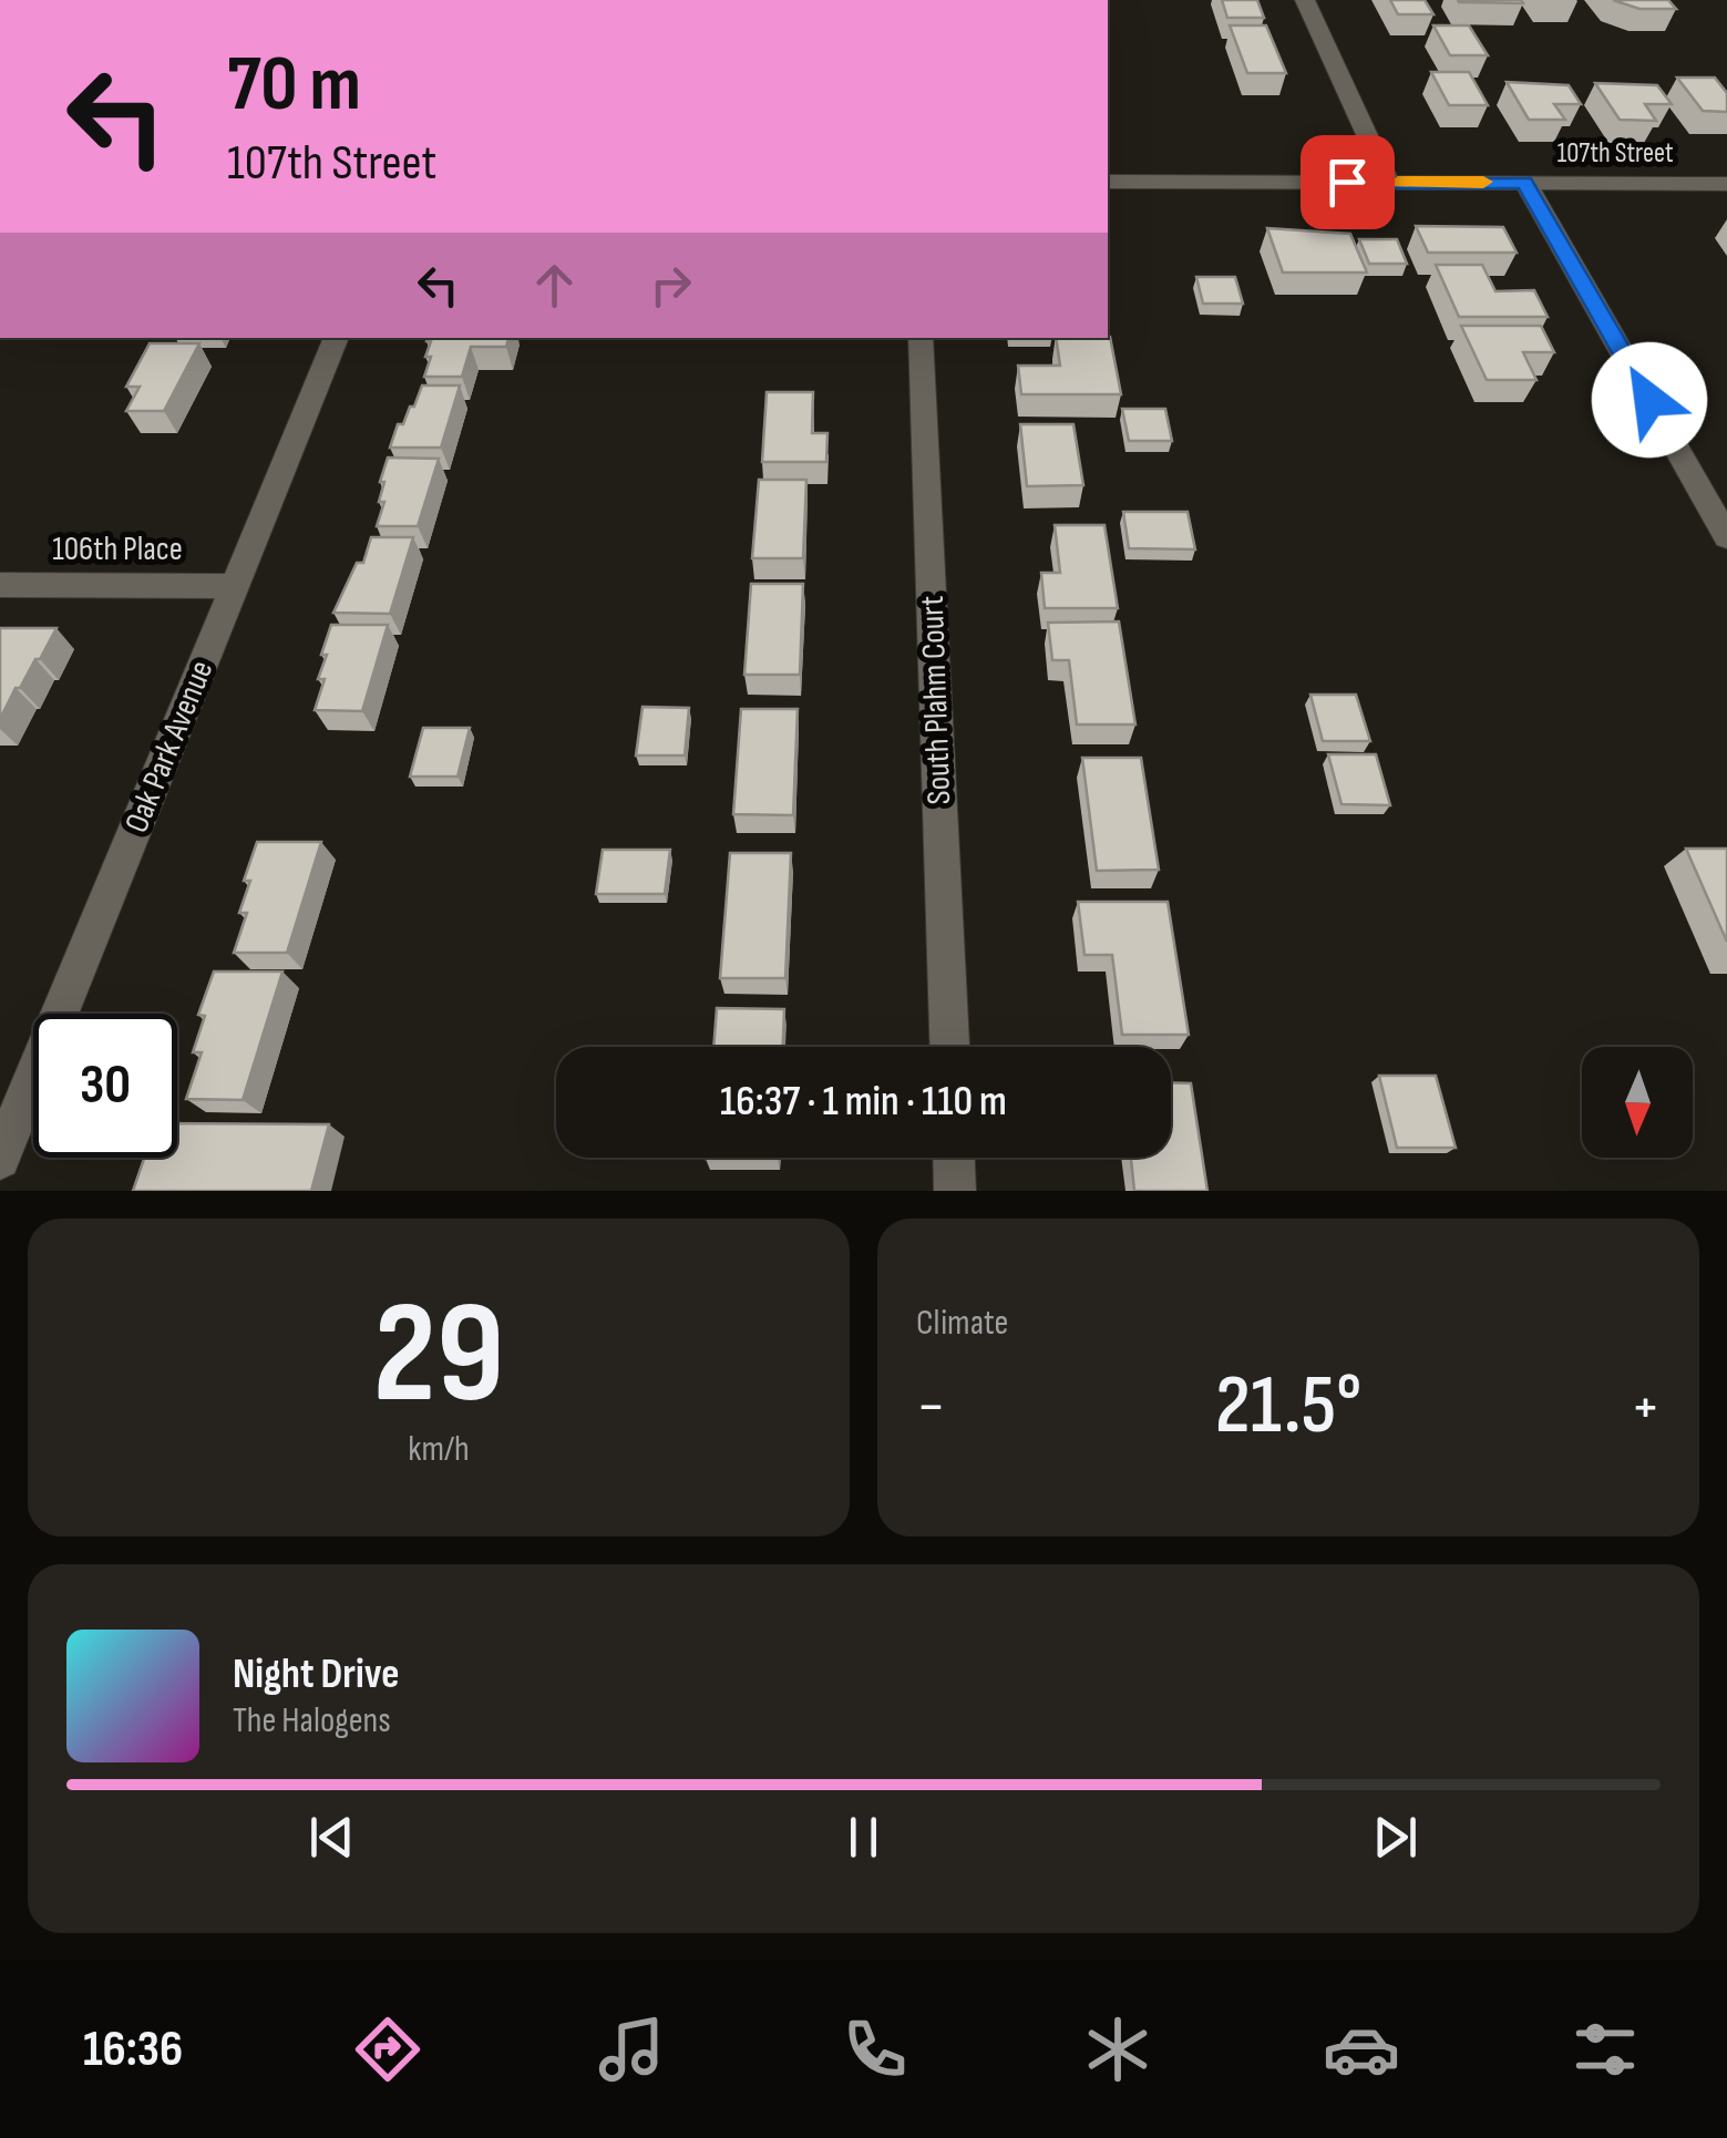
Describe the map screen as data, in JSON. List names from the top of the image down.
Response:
{
  "streets": {
    "street": [
      "107th Street",
      "106th Place",
      "South Plahm Court",
      "Oak Park Avenue"
    ]
  },
  "crossings": [
    ["106th Place", "Oak Park Avenue"]
  ],
  "north": "bottom",
  "page": {
    "turn": ["70 m", "107th Street"],
    "limit": "30",
    "trip": "16:37 · 1 min · 110 m",
    "tile": [
      ["29", "km/h"],
      "Climate"
    ],
    "heat": ["−", "21.5°", "+"],
    "song": ["Night Drive", "The Halogens"],
    "tabs": "16:36"
  }
}
